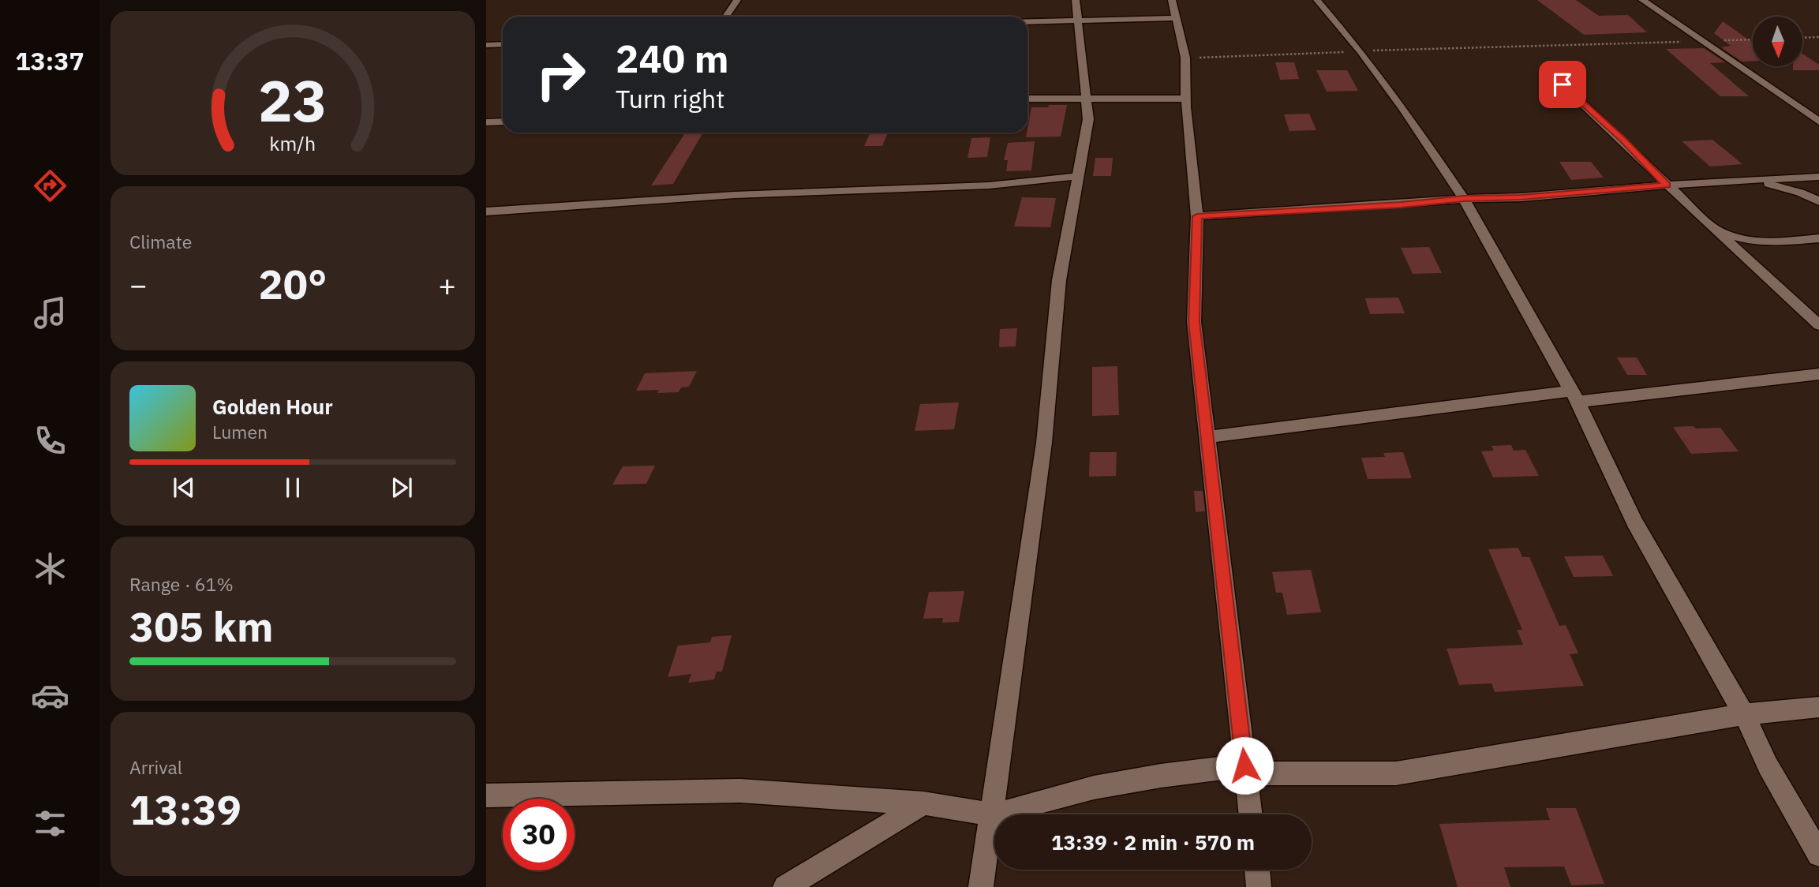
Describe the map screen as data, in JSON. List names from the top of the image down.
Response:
{
  "north": "bottom",
  "page": {
    "tabs": "13:37",
    "turn": ["240 m", "Turn right"],
    "tile": [
      "Climate",
      ["Range · 61%", "305 km"],
      ["Arrival", "13:39"]
    ],
    "heat": ["−", "20°", "+"],
    "song": ["Golden Hour", "Lumen"],
    "limit": "30",
    "trip": "13:39 · 2 min · 570 m",
    "gauge": ["23", "km/h"]
  }
}
